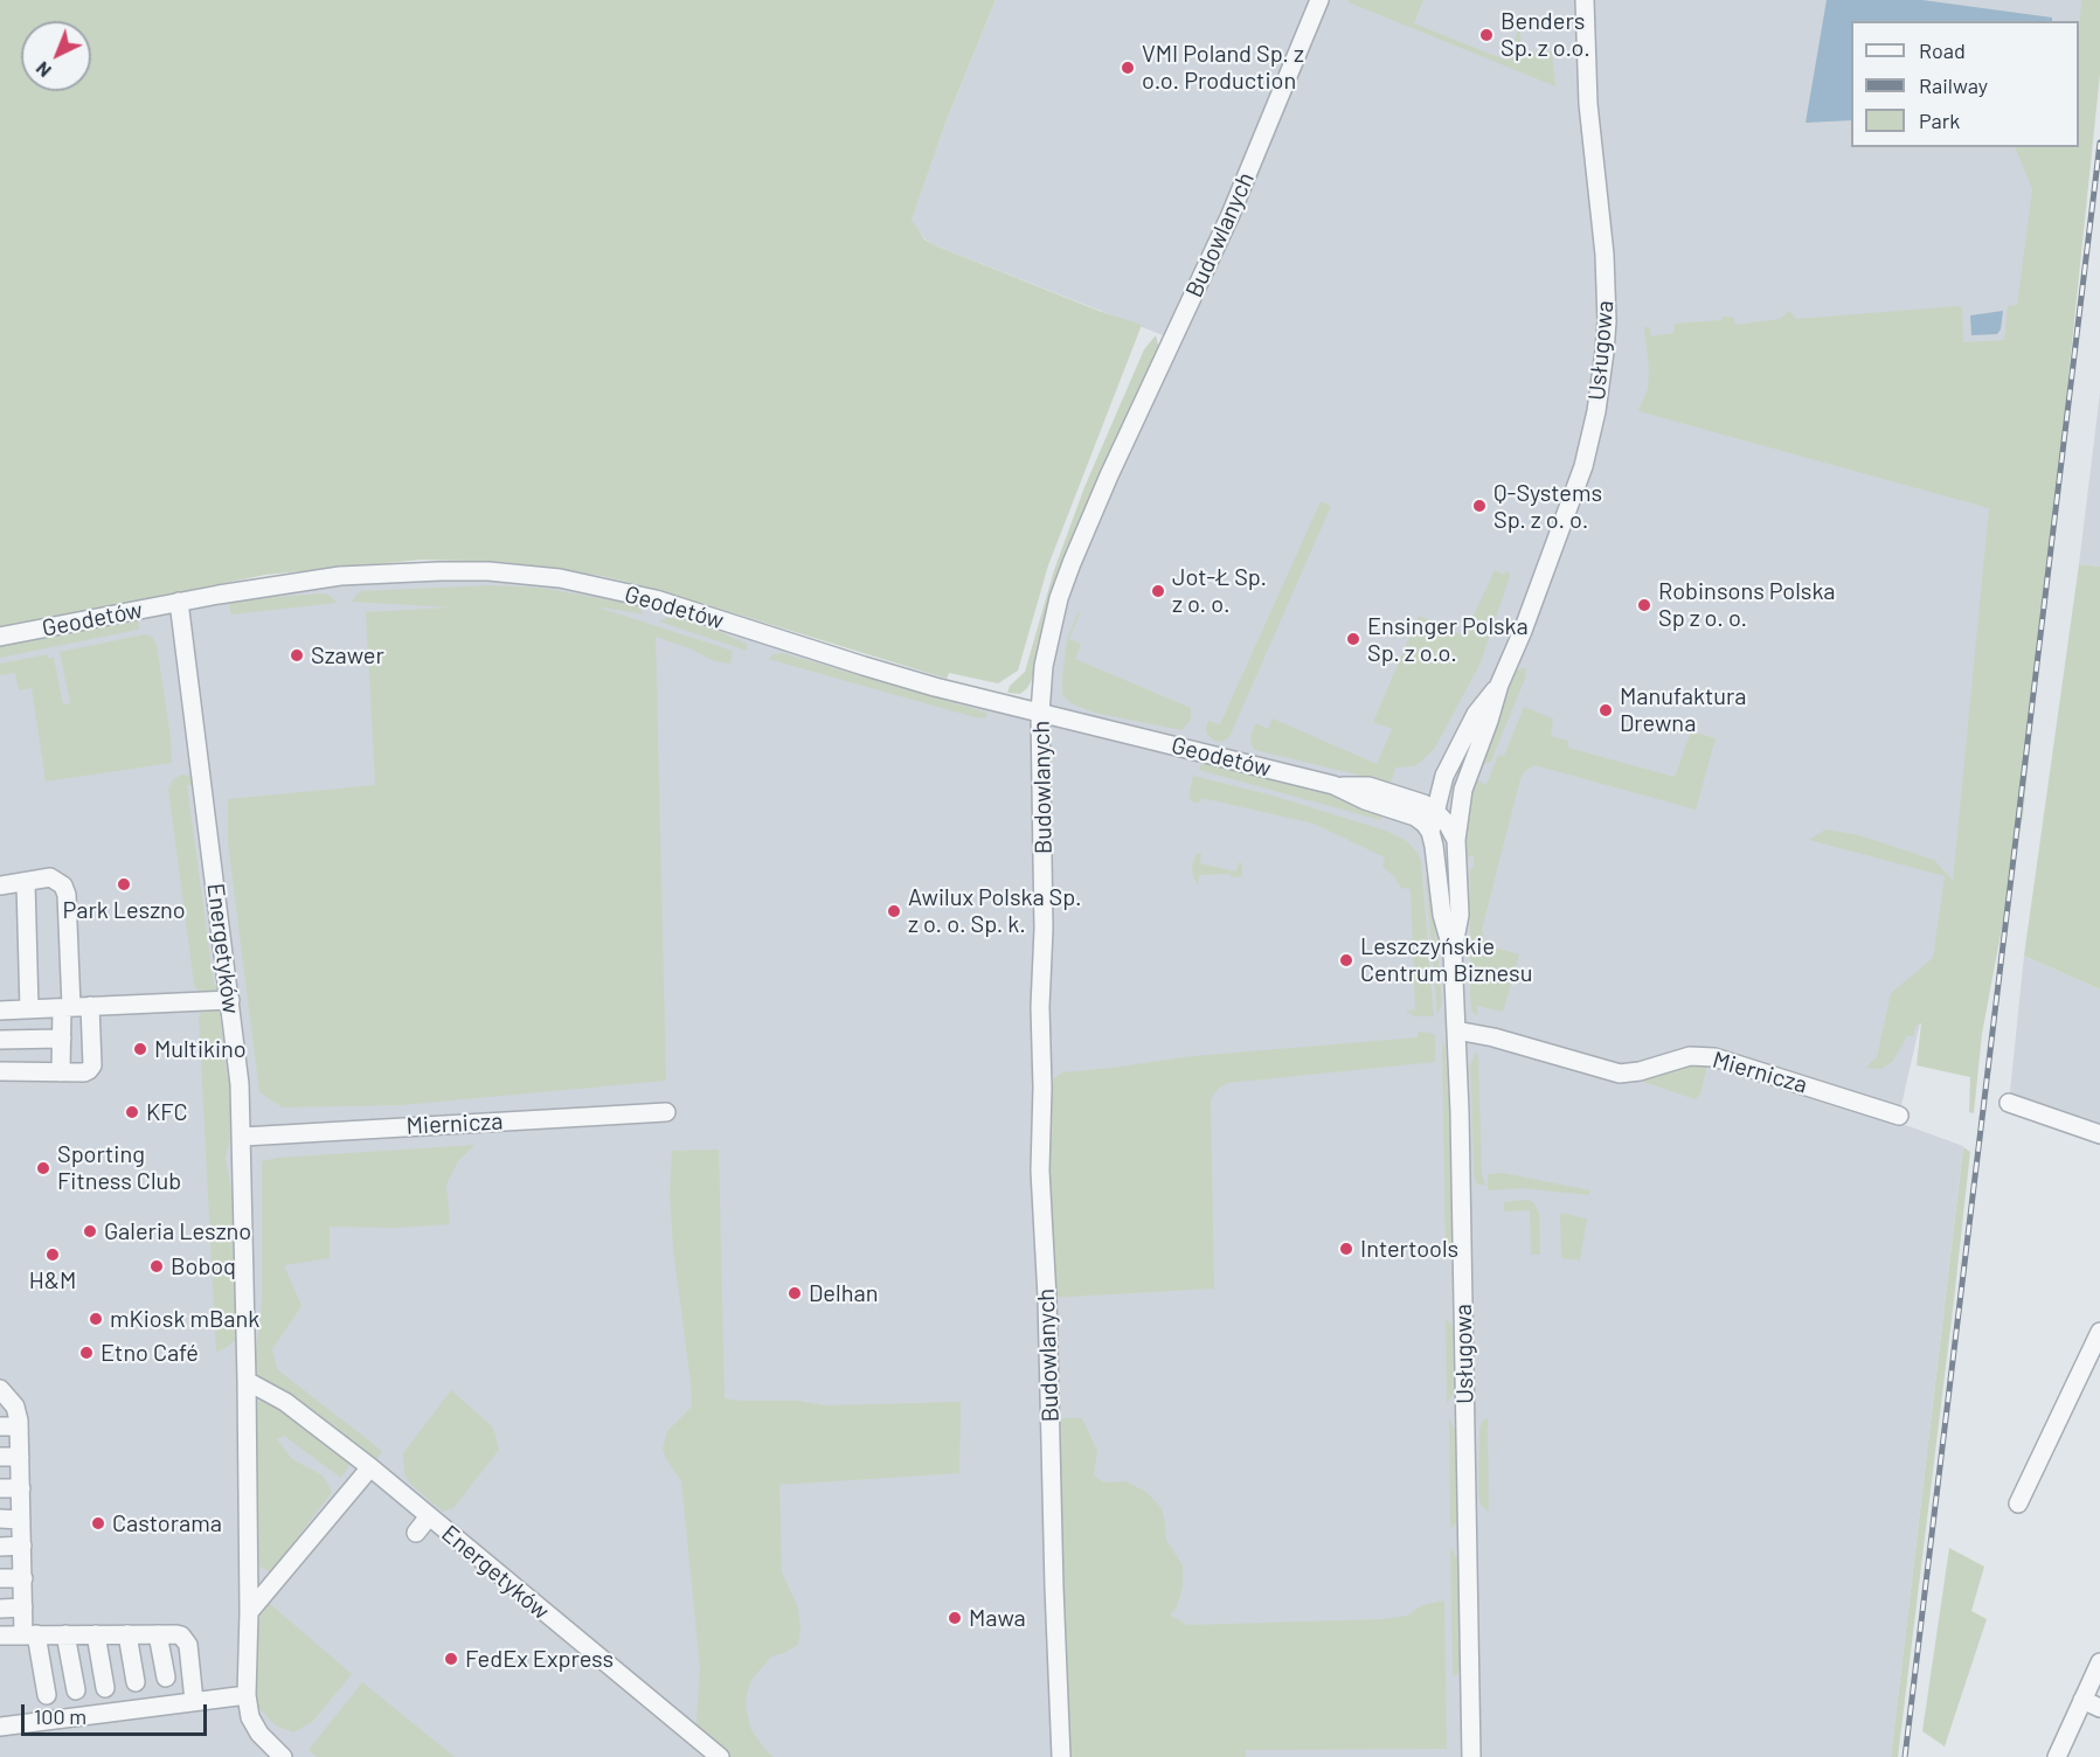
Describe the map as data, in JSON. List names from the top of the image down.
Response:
{
  "streets": {
    "street": [
      "Budowlanych",
      "Usługowa",
      "Geodetów",
      "Energetyków",
      "Miernicza"
    ]
  },
  "crossings": [
    ["Budowlanych", "Geodetów"],
    ["Usługowa", "Geodetów"],
    ["Usługowa", "Miernicza"],
    ["Geodetów", "Energetyków"],
    ["Energetyków", "Miernicza"]
  ],
  "places": [
    "Benders Sp. z o.o.",
    "VMI Poland Sp. z o.o. Production",
    "Q-Systems Sp. z o. o.",
    "Jot-Ł Sp. z o. o.",
    "Robinsons Polska Sp z o. o.",
    "Ensinger Polska Sp. z o.o.",
    "Szawer",
    "Manufaktura Drewna",
    "Park Leszno",
    "Awilux Polska Sp. z o. o. Sp. k.",
    "Leszczyńskie Centrum Biznesu",
    "Multikino",
    "KFC",
    "Sporting Fitness Club",
    "Galeria Leszno",
    "Intertools",
    "H&M",
    "Boboq",
    "Delhan",
    "mKiosk mBank",
    "Etno Café",
    "Castorama",
    "Mawa",
    "FedEx Express"
  ],
  "legend": ["Road", "Railway", "Park"],
  "scale_bar": "100 m",
  "north": "bottom left"
}
